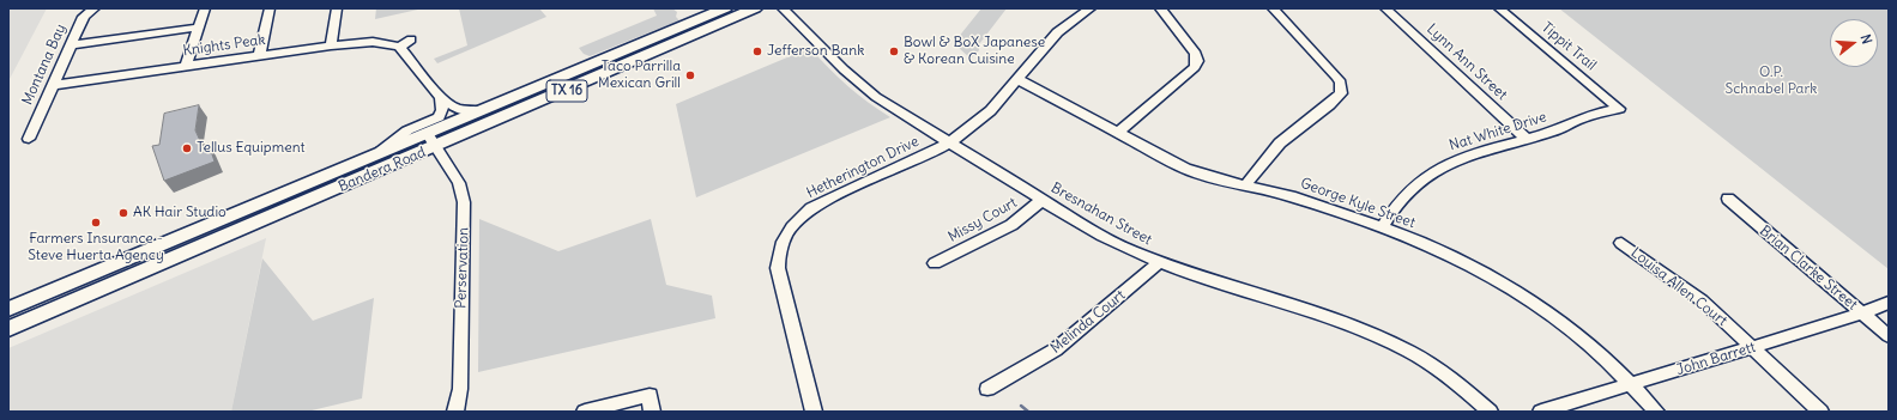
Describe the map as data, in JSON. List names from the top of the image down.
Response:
{
  "streets": {
    "main road": ["TX 16", "Bandera Road"],
    "street": [
      "Knights Peak",
      "Tippit Trail",
      "Lynn Ann Street",
      "Montana Bay",
      "Nat White Drive",
      "Hetherington Drive",
      "George Kyle Street",
      "Bresnahan Street",
      "Missy Court",
      "Perservation",
      "Brian Clarke Street",
      "Louisa Allen Court",
      "Melinda Court",
      "John Barrett"
    ]
  },
  "crossings": [
    ["Knights Peak", "Montana Bay"],
    ["Tippit Trail", "Nat White Drive"],
    ["Lynn Ann Street", "Nat White Drive"],
    ["Nat White Drive", "George Kyle Street"],
    ["Hetherington Drive", "George Kyle Street"],
    ["Hetherington Drive", "Bresnahan Street"],
    ["Bandera Road", "Perservation"],
    ["George Kyle Street", "John Barrett"],
    ["Bresnahan Street", "Missy Court"],
    ["Bresnahan Street", "Melinda Court"],
    ["Brian Clarke Street", "John Barrett"],
    ["Louisa Allen Court", "John Barrett"]
  ],
  "parks": ["O.P. Schnabel Park"],
  "places": [
    "Jefferson Bank",
    "Bowl & BoX Japanese & Korean Cuisine",
    "Taco Parrilla Mexican Grill",
    "Tellus Equipment",
    "AK Hair Studio",
    "Farmers Insurance - Steve Huerta Agency"
  ],
  "north": "right"
}
